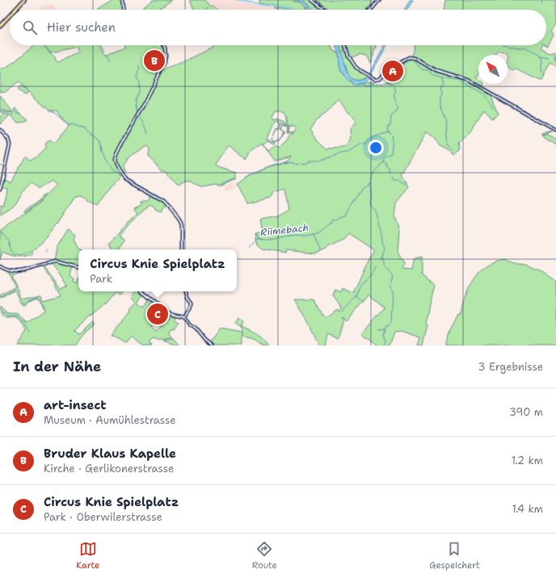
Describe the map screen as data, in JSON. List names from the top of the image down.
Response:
{
  "water": ["Riimebach"],
  "north": "top left",
  "page": {
    "search": "Hier suchen",
    "pins": ["B", "A", "C"],
    "popup": ["Circus Knie Spielplatz", "Park"],
    "heading": ["In der Nähe", "3 Ergebnisse"],
    "list": [
      {
        "mark": "A",
        "name": "art-insect",
        "note": "Museum · Aumühlestrasse",
        "value": "390 m"
      },
      {
        "mark": "B",
        "name": "Bruder Klaus Kapelle",
        "note": "Kirche · Gerlikonerstrasse",
        "value": "1.2 km"
      },
      {
        "mark": "C",
        "name": "Circus Knie Spielplatz",
        "note": "Park · Oberwilerstrasse",
        "value": "1.4 km"
      }
    ],
    "nav": ["Karte", "Route", "Gespeichert"]
  }
}
